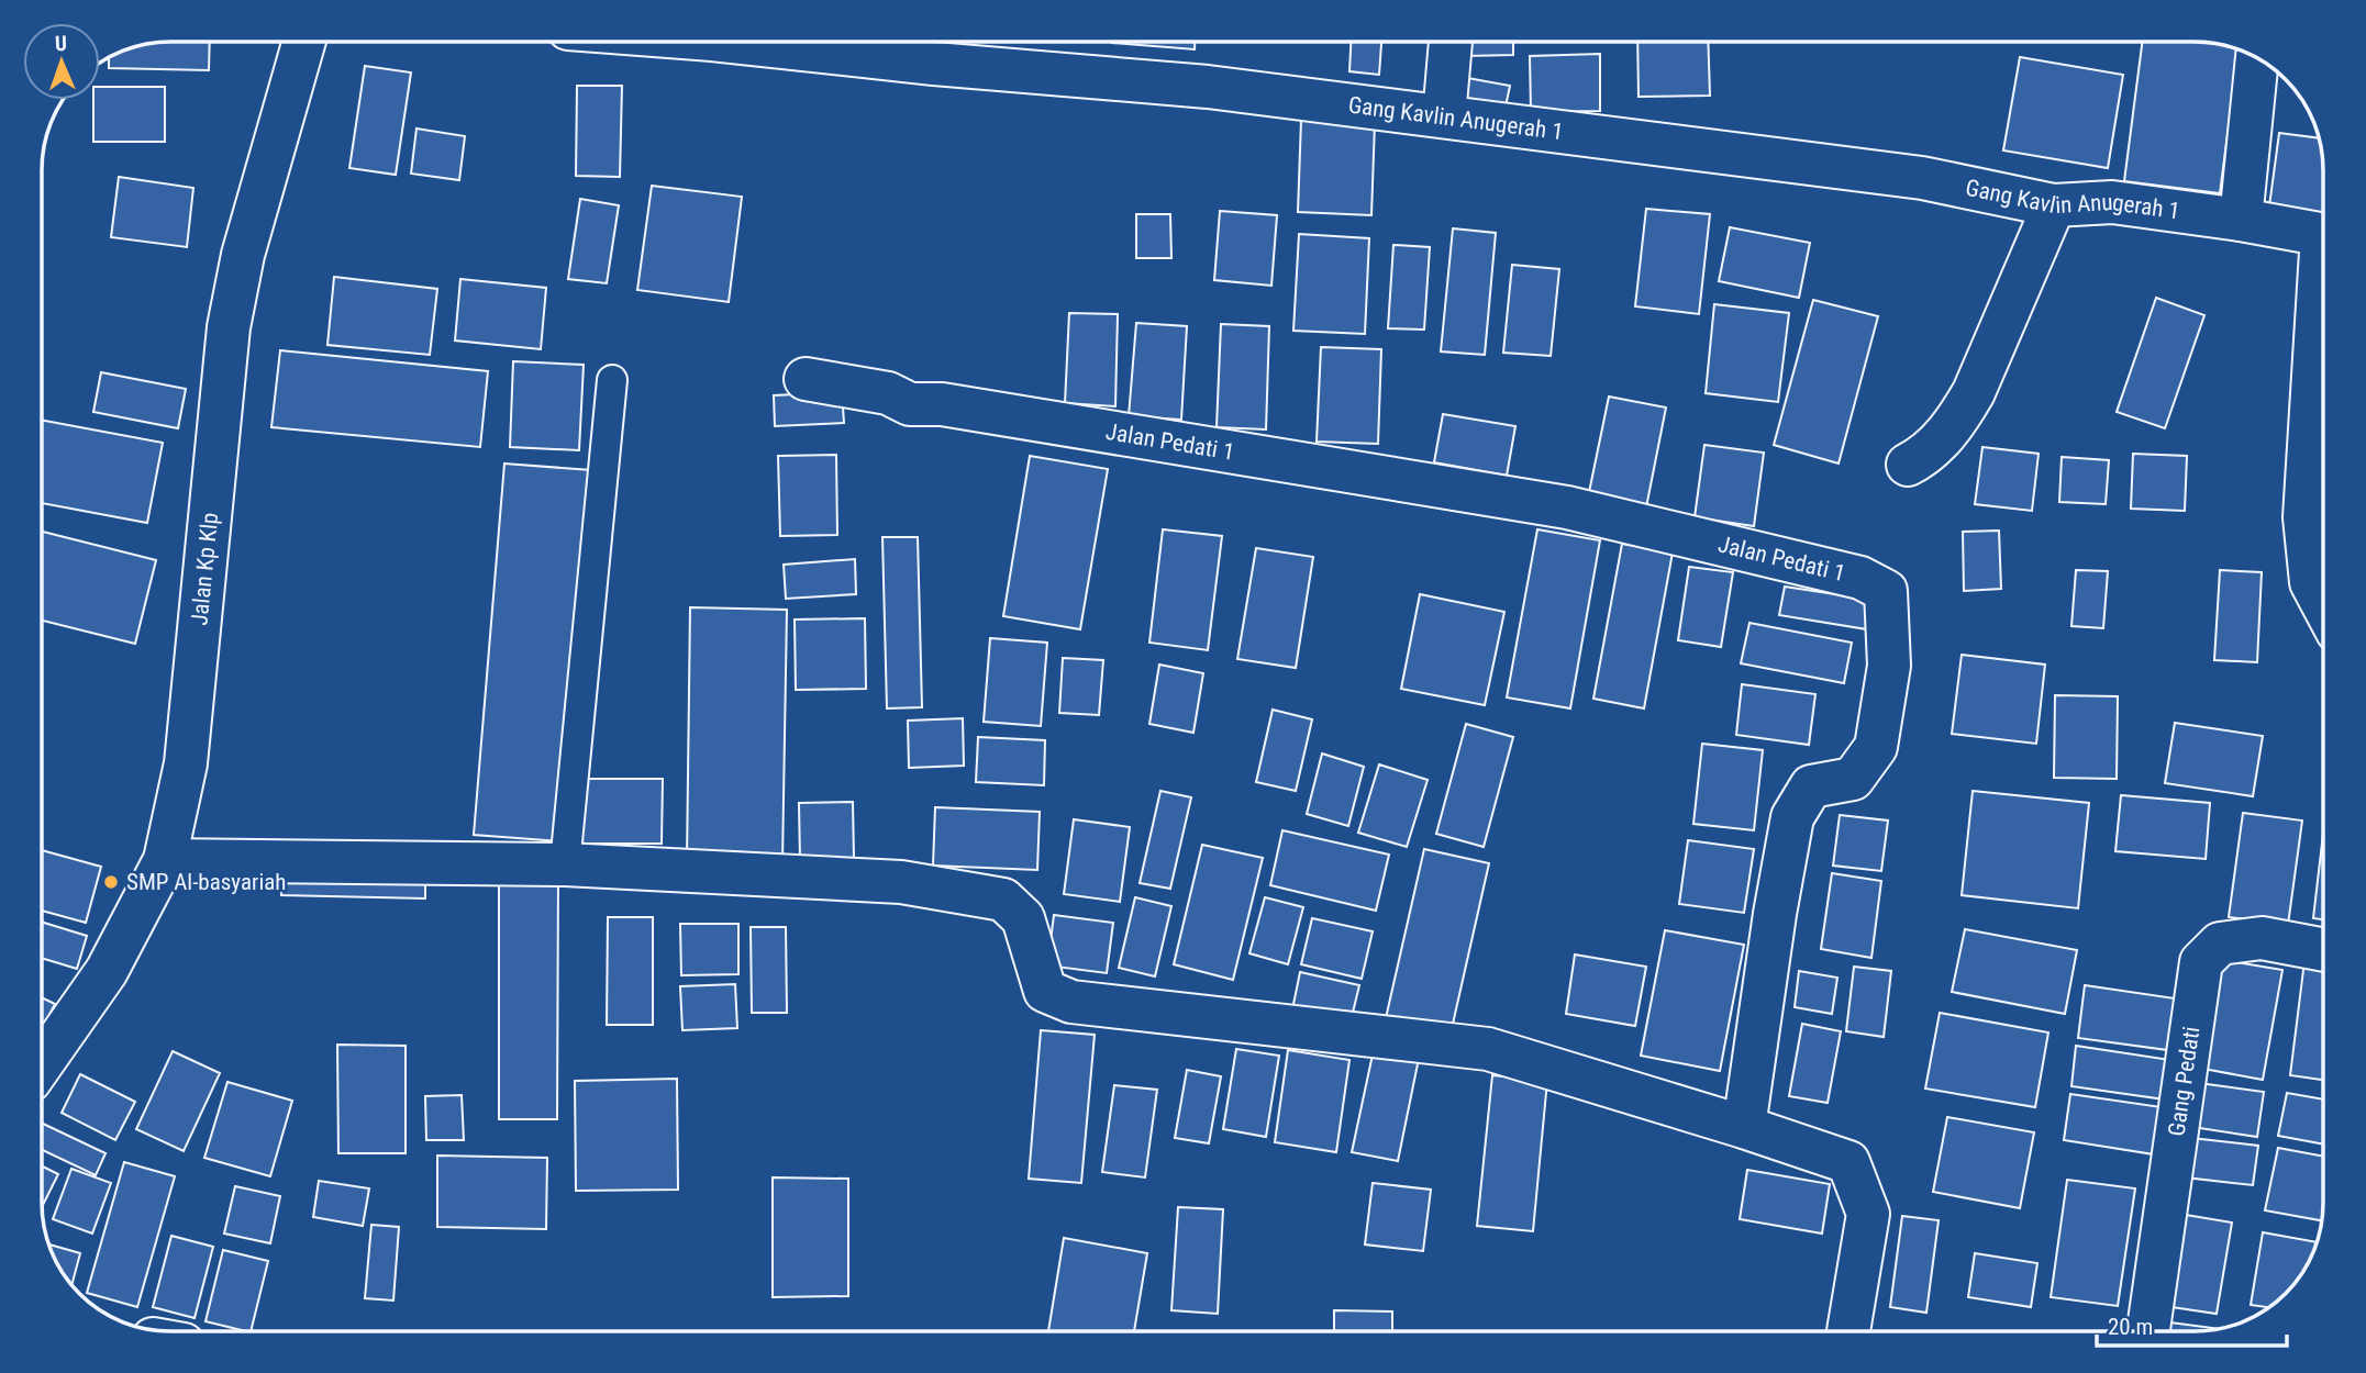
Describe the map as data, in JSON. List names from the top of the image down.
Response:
{
  "streets": {
    "street": [
      "Gang Kavlin Anugerah 1",
      "Jalan Pedati 1",
      "Jalan Kp Klp",
      "Gang Pedati"
    ]
  },
  "places": ["SMP Al-basyariah"],
  "scale_bar": "20 m",
  "north": "top"
}
